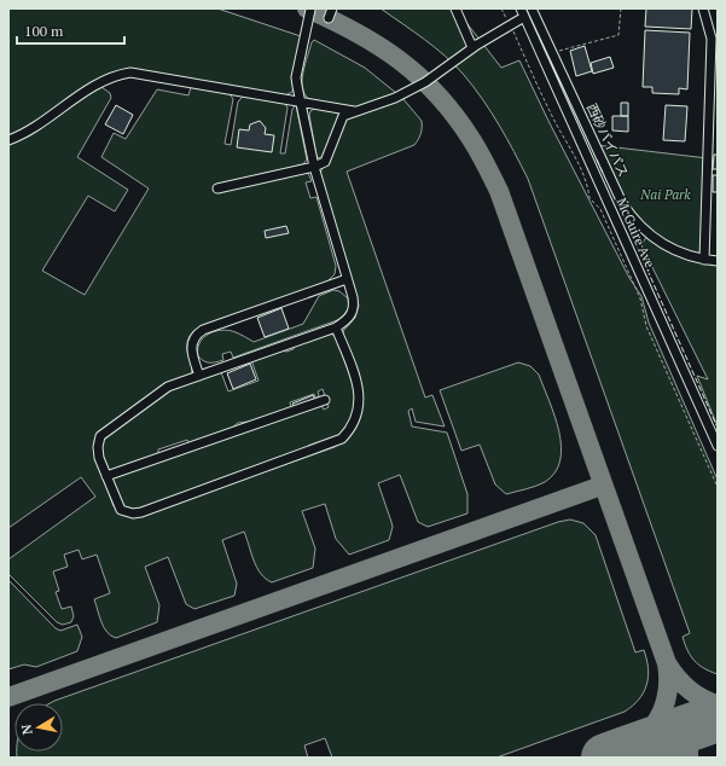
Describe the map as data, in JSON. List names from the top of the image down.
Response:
{
  "streets": {
    "street": ["西砂バイパス", "McGuire Ave."]
  },
  "parks": ["Nai Park"],
  "scale_bar": "100 m",
  "north": "left"
}
